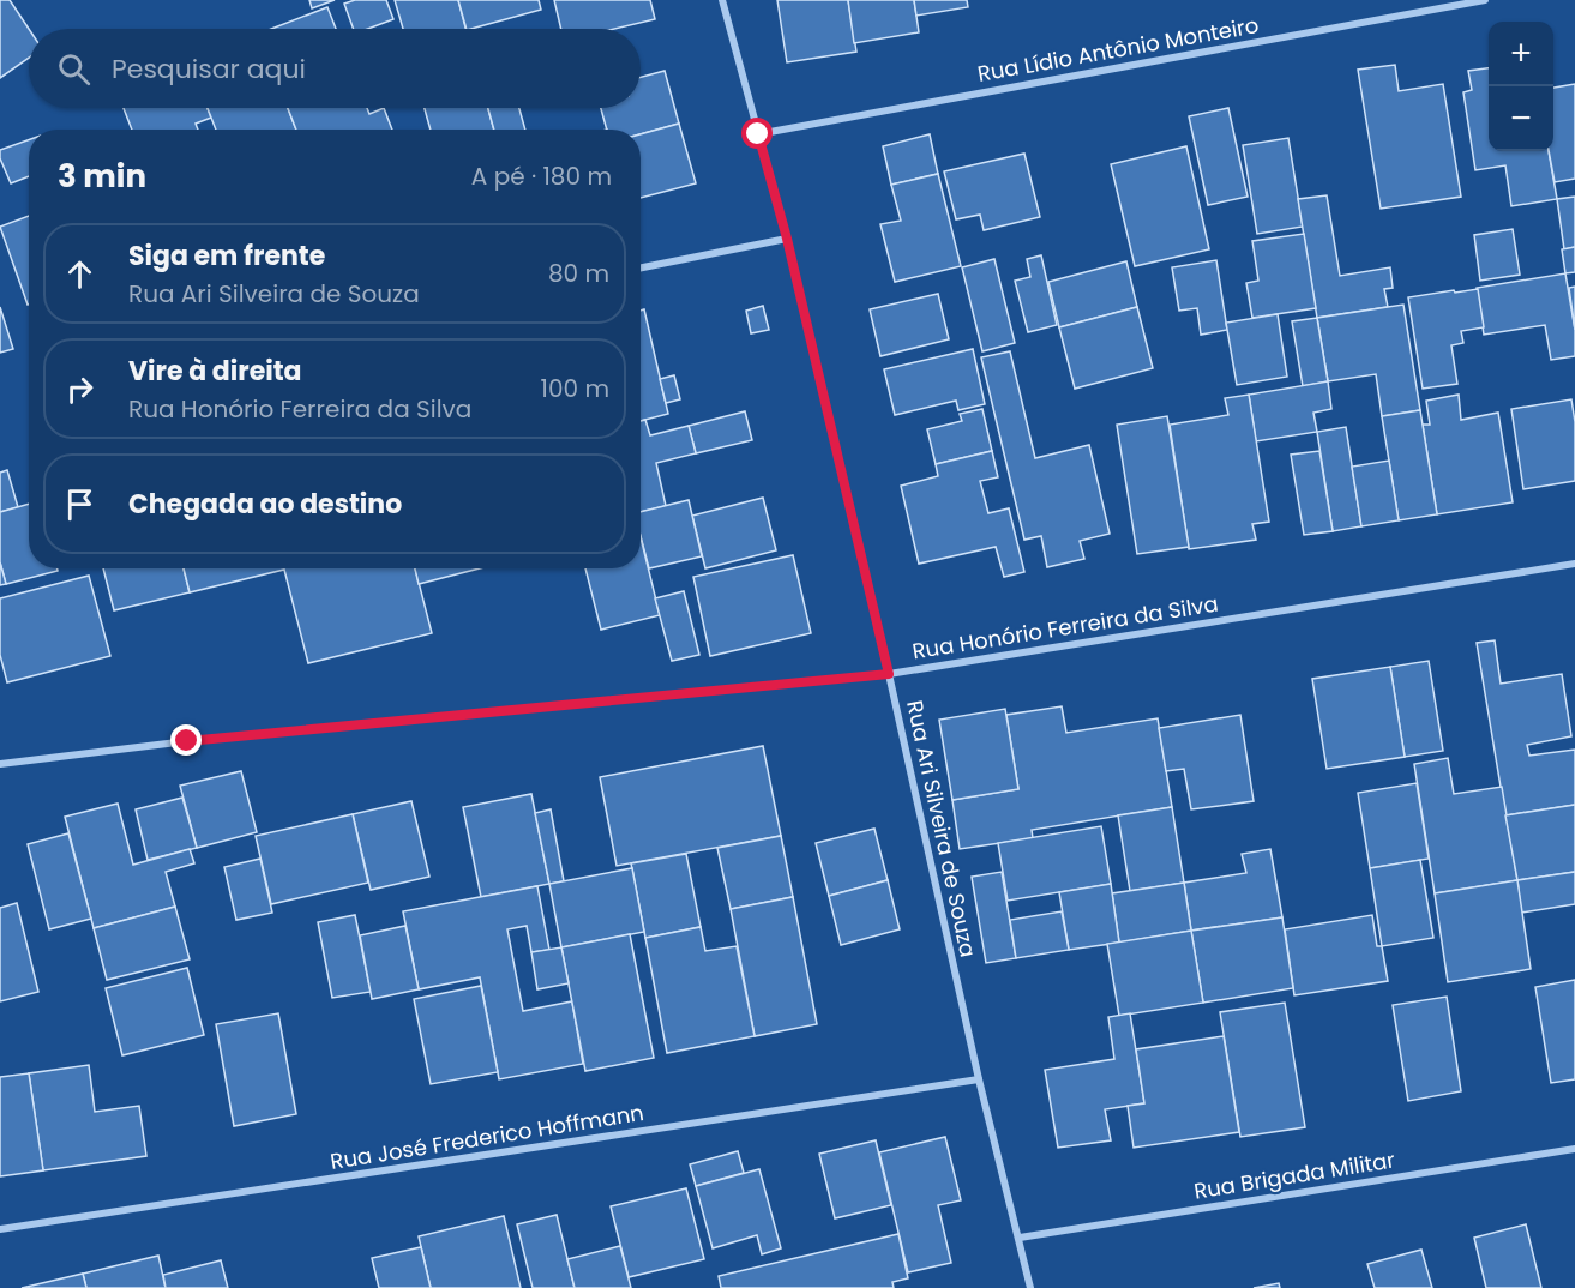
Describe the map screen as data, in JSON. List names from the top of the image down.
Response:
{
  "streets": {
    "street": [
      "Rua Lídio Antônio Monteiro",
      "Rua Honório Ferreira da Silva",
      "Rua Ari Silveira de Souza",
      "Rua José Frederico Hoffmann",
      "Rua Brigada Militar"
    ]
  },
  "crossings": [
    ["Rua Lídio Antônio Monteiro", "Rua Ari Silveira de Souza"],
    ["Rua Honório Ferreira da Silva", "Rua Ari Silveira de Souza"],
    ["Rua Ari Silveira de Souza", "Rua José Frederico Hoffmann"],
    ["Rua Ari Silveira de Souza", "Rua Brigada Militar"]
  ],
  "page": {
    "map_buttons": ["+", "−"],
    "search": "Pesquisar aqui",
    "heading": ["3 min", "A pé · 180 m"],
    "list": [
      ["Siga em frente", "Rua Ari Silveira de Souza", "80 m"],
      ["Vire à direita", "Rua Honório Ferreira da Silva", "100 m"],
      "Chegada ao destino"
    ]
  }
}
